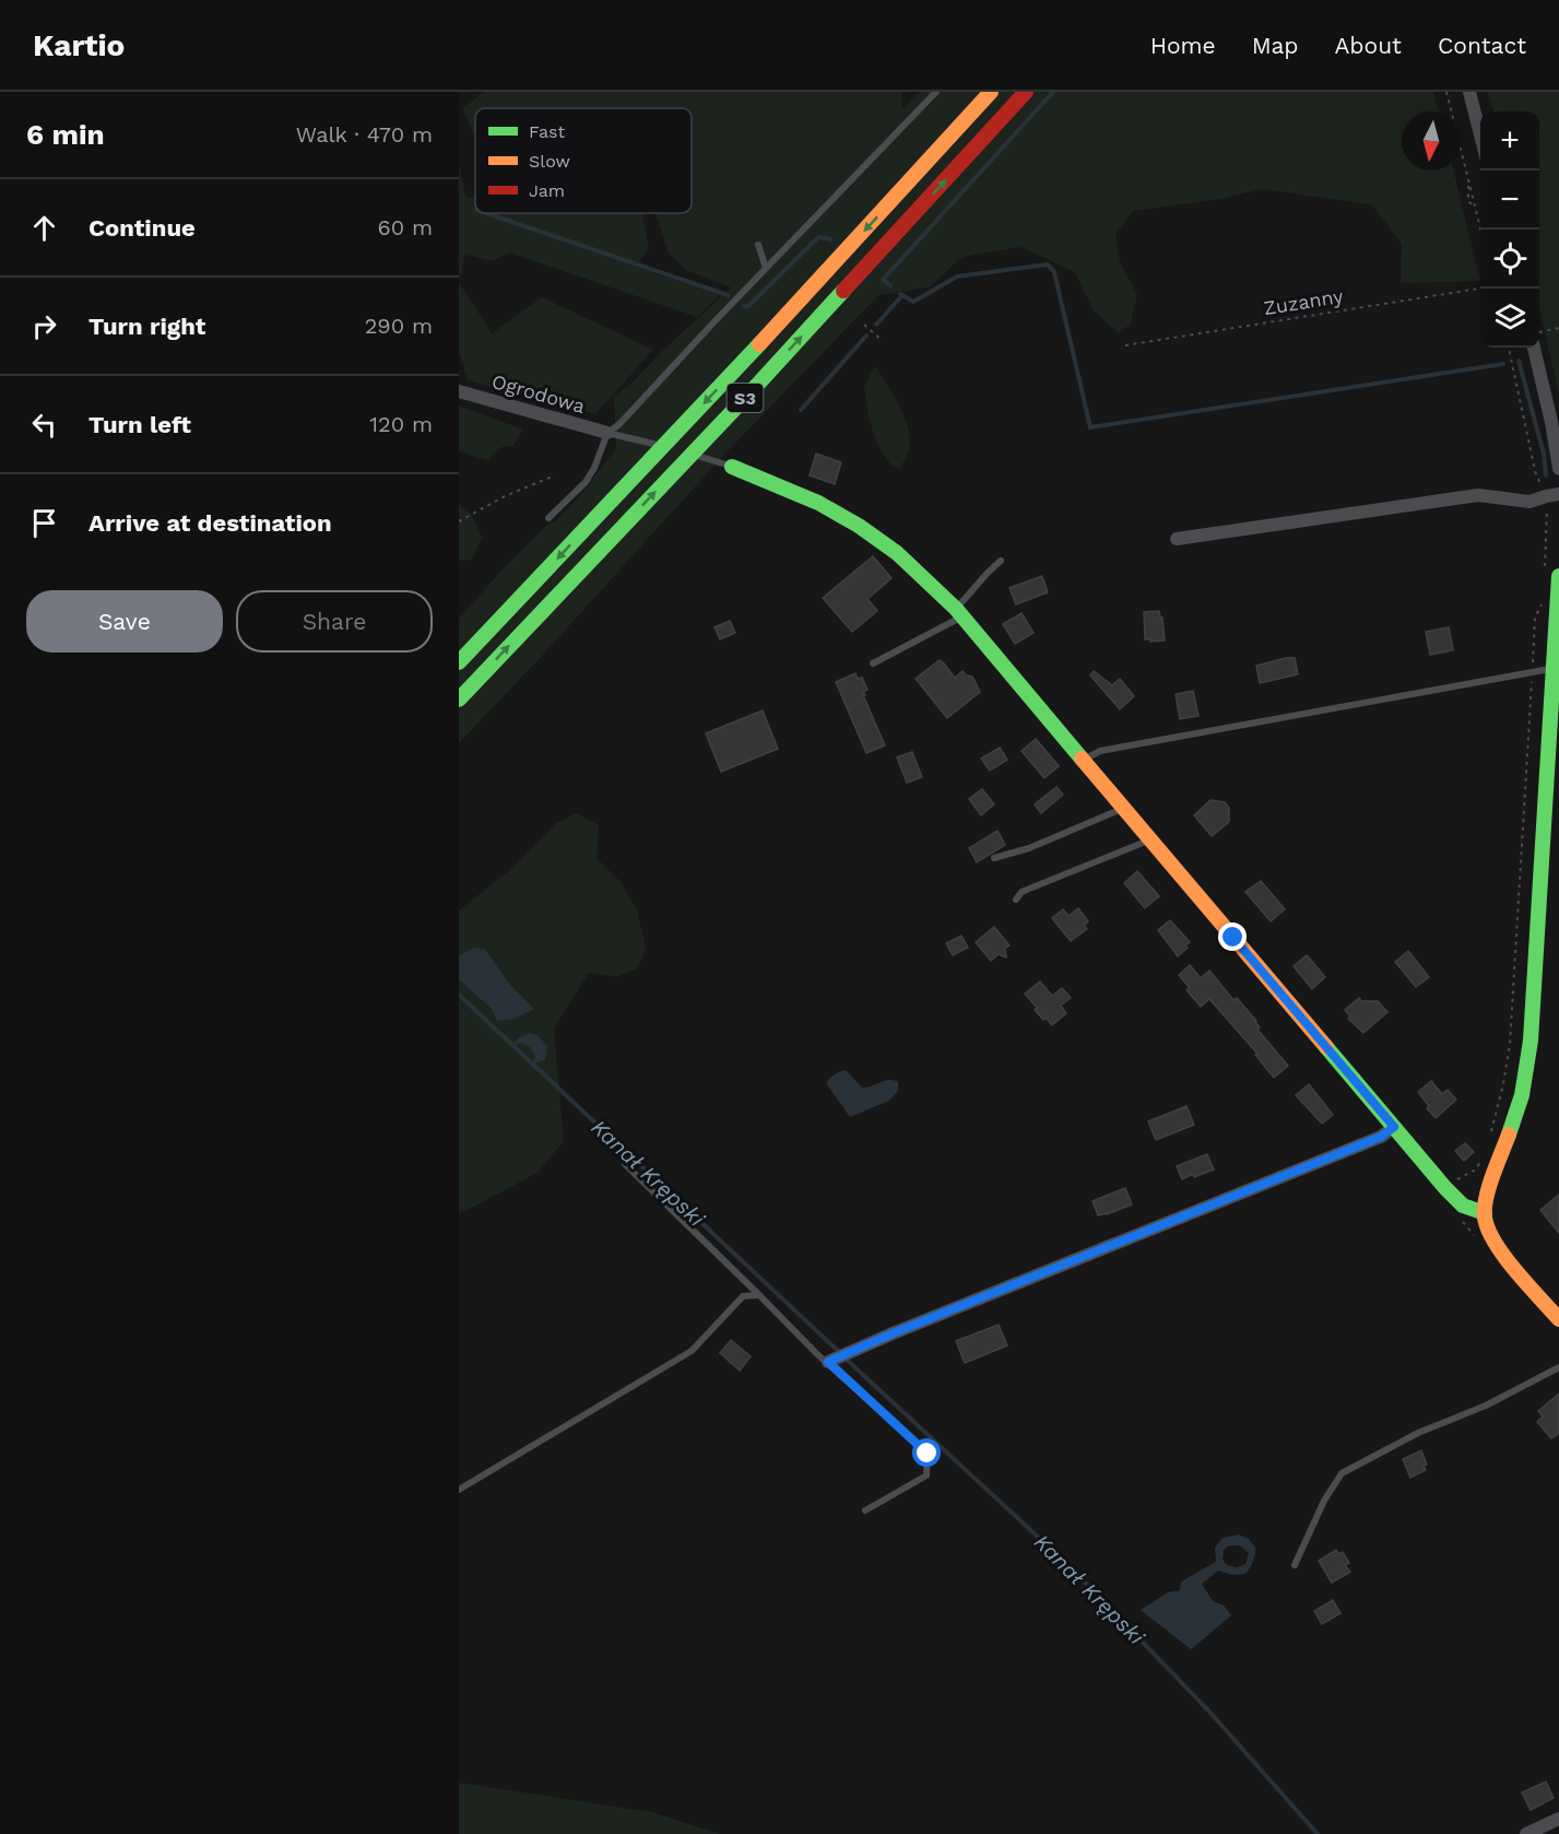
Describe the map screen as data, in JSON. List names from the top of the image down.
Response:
{
  "streets": {
    "main road": ["S3"],
    "street": ["Ogrodowa"],
    "path": ["Zuzanny"]
  },
  "water": ["Kanał Krępski"],
  "legend": ["Fast", "Slow", "Jam"],
  "north": "bottom",
  "page": {
    "header": "Kartio",
    "nav": [
      "Home",
      "Map",
      "About",
      "Contact"
    ],
    "heading": ["6 min", "Walk · 470 m"],
    "map_buttons": ["+", "−"],
    "list": [
      ["Continue", "60 m"],
      ["Turn right", "290 m"],
      ["Turn left", "120 m"],
      "Arrive at destination"
    ],
    "buttons": ["Save", "Share"]
  }
}
